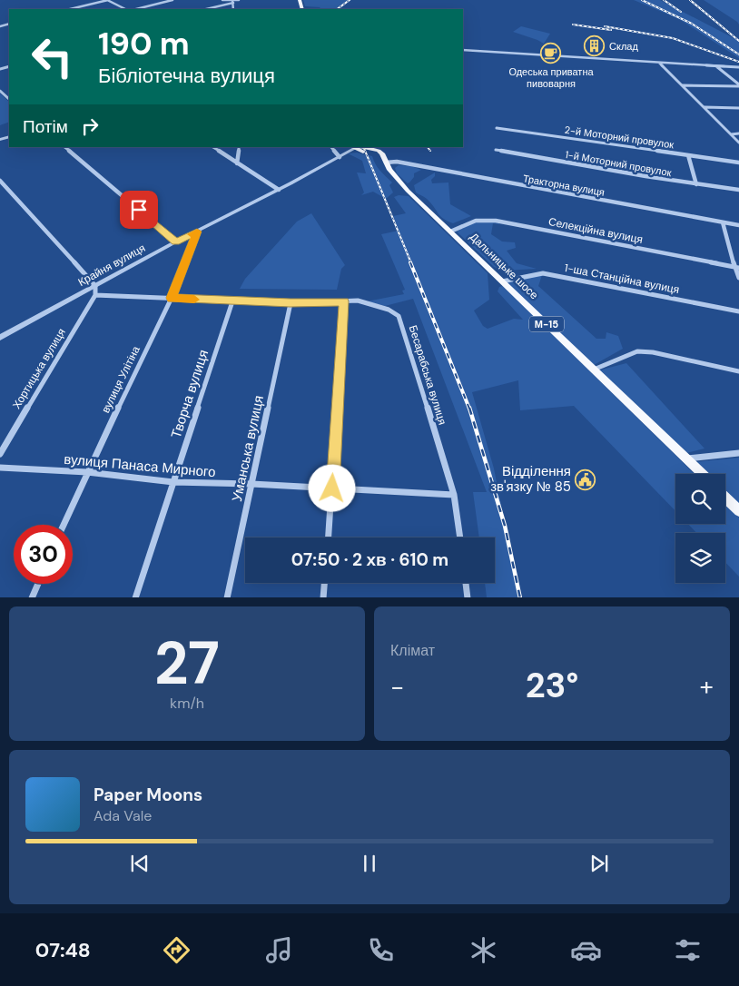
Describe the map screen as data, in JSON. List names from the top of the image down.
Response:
{
  "streets": {
    "main road": ["Дальницьке шосе", "М-15"],
    "street": [
      "2-й Моторний провулок",
      "1-й Моторний провулок",
      "Тракторна вулиця",
      "Селекційна вулиця",
      "Крайня вулиця",
      "1-ша Станційна вулиця",
      "Хортицька вулиця",
      "Бесарабська вулиця",
      "вулиця Улітіна",
      "Творча вулиця",
      "Уманська вулиця",
      "вулиця Панаса Мирного"
    ]
  },
  "crossings": [
    ["Тракторна вулиця", "Дальницьке шосе"],
    ["Селекційна вулиця", "Дальницьке шосе"],
    ["Крайня вулиця", "вулиця Улітіна"],
    ["Дальницьке шосе", "1-ша Станційна вулиця"],
    ["Хортицька вулиця", "Бесарабська вулиця"],
    ["Бесарабська вулиця", "вулиця Улітіна"],
    ["Бесарабська вулиця", "Творча вулиця"],
    ["Бесарабська вулиця", "Уманська вулиця"],
    ["Бесарабська вулиця", "вулиця Панаса Мирного"],
    ["вулиця Улітіна", "вулиця Панаса Мирного"],
    ["Творча вулиця", "вулиця Панаса Мирного"],
    ["Уманська вулиця", "вулиця Панаса Мирного"]
  ],
  "places": {
    "building": ["Склад"],
    "cafe": ["Одеська приватна пивоварня"],
    "public building": ["Відділення зв'язку № 85"]
  },
  "page": {
    "turn": ["190 m", "Бібліотечна вулиця"],
    "then": "Потім",
    "limit": "30",
    "trip": "07:50 · 2 хв · 610 m",
    "tile": [
      ["27", "km/h"],
      "Клімат"
    ],
    "heat": ["−", "23°", "+"],
    "song": ["Paper Moons", "Ada Vale"],
    "tabs": "07:48"
  }
}
